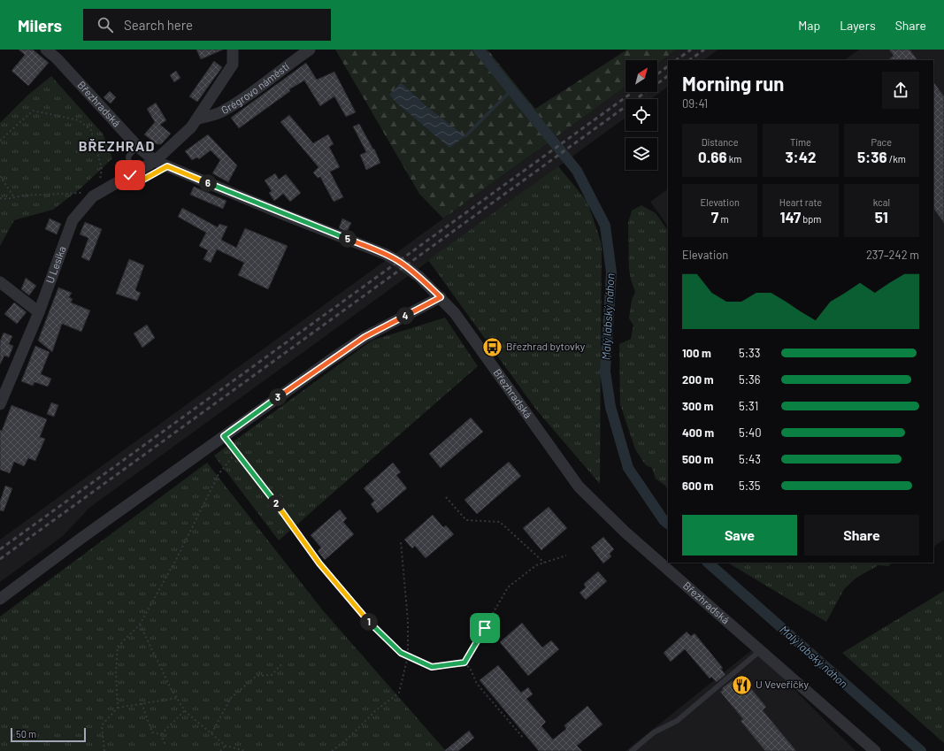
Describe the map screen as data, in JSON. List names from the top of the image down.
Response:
{
  "streets": {
    "street": ["Grégrovo náměstí", "Březhradská", "U Lesíka"]
  },
  "crossings": [
    ["Grégrovo náměstí", "Březhradská"],
    ["Grégrovo náměstí", "U Lesíka"],
    ["Březhradská", "U Lesíka"]
  ],
  "districts": ["BŘEZHRAD"],
  "water": ["Malý labský náhon"],
  "places": {
    "bus stop": ["Březhrad bytovky"],
    "restaurant": ["U Veveřičky"]
  },
  "scale_bar": "50 m",
  "north": "top right",
  "page": {
    "header": "Milers",
    "search": "Search here",
    "nav": ["Map", "Layers", "Share"],
    "heading": ["Morning run", "09:41"],
    "stats": [
      ["Distance", "0.66 km"],
      ["Time", "3:42"],
      ["Pace", "5:36 /km"],
      ["Elevation", "7 m"],
      ["Heart rate", "147 bpm"],
      ["kcal", "51"]
    ],
    "pins": [
      "6",
      "5",
      "4",
      "3",
      "2",
      "1"
    ],
    "chart": ["Elevation", "237–242 m"],
    "list": [
      {
        "name": "100 m",
        "note": "5:33"
      },
      {
        "name": "200 m",
        "note": "5:36"
      },
      {
        "name": "300 m",
        "note": "5:31"
      },
      {
        "name": "400 m",
        "note": "5:40"
      },
      {
        "name": "500 m",
        "note": "5:43"
      },
      {
        "name": "600 m",
        "note": "5:35"
      }
    ],
    "buttons": ["Save", "Share"],
    "scale": "50 m"
  }
}
